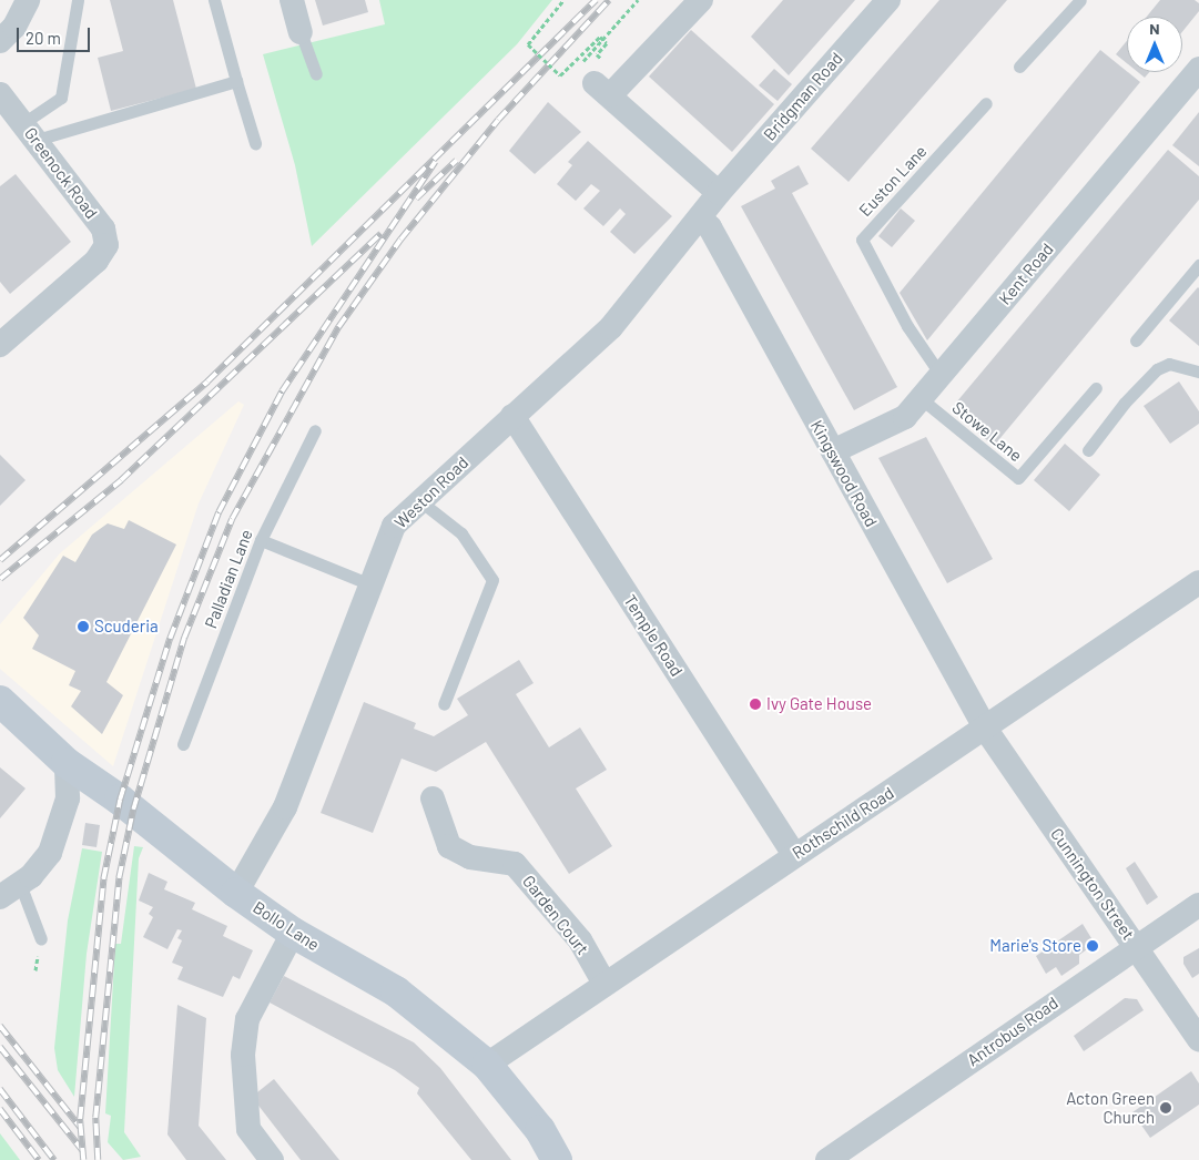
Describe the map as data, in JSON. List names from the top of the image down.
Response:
{
  "streets": {
    "street": [
      "Bridgman Road",
      "Greenock Road",
      "Kent Road",
      "Kingswood Road",
      "Weston Road",
      "Temple Road",
      "Rothschild Road",
      "Cunnington Street",
      "Garden Court",
      "Bollo Lane",
      "Antrobus Road"
    ],
    "lane": ["Euston Lane", "Stowe Lane", "Palladian Lane"]
  },
  "crossings": [
    ["Bridgman Road", "Weston Road"],
    ["Euston Lane", "Kent Road"],
    ["Kent Road", "Stowe Lane"],
    ["Kent Road", "Kingswood Road"],
    ["Kingswood Road", "Weston Road"],
    ["Kingswood Road", "Rothschild Road"],
    ["Kingswood Road", "Cunnington Street"],
    ["Weston Road", "Temple Road"],
    ["Weston Road", "Bollo Lane"],
    ["Temple Road", "Rothschild Road"],
    ["Rothschild Road", "Cunnington Street"],
    ["Rothschild Road", "Garden Court"],
    ["Rothschild Road", "Bollo Lane"],
    ["Cunnington Street", "Antrobus Road"]
  ],
  "places": [
    "Scuderia",
    "Ivy Gate House",
    "Marie's Store",
    "Acton Green Church"
  ],
  "scale_bar": "20 m",
  "north": "top"
}
